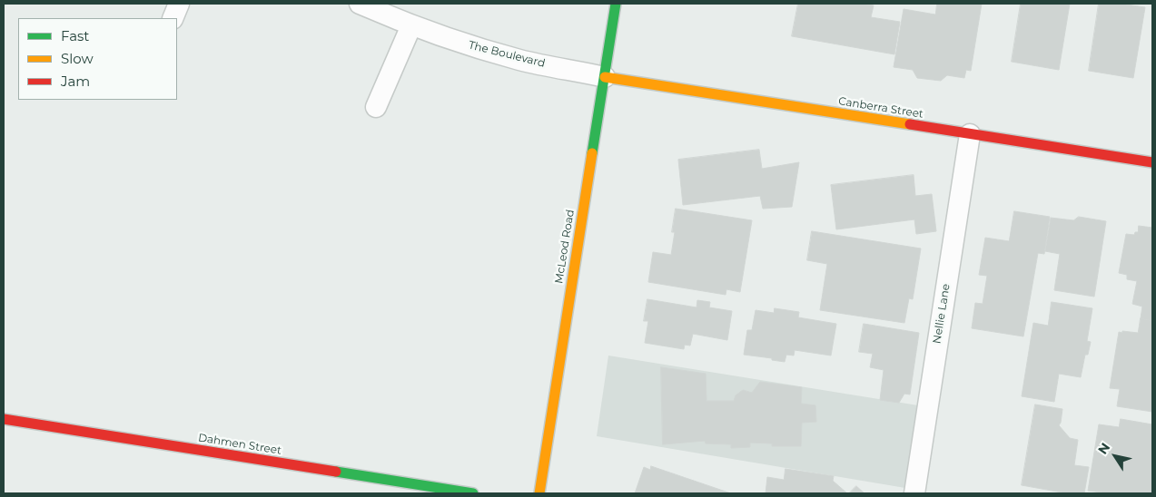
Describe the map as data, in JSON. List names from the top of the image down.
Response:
{
  "streets": {
    "street": ["Canberra Street", "McLeod Road", "Dahmen Street"],
    "lane": ["The Boulevard", "Nellie Lane"]
  },
  "crossings": [
    ["The Boulevard", "Canberra Street"],
    ["The Boulevard", "McLeod Road"],
    ["Canberra Street", "McLeod Road"],
    ["Canberra Street", "Nellie Lane"]
  ],
  "legend": ["Fast", "Slow", "Jam"],
  "north": "top left"
}
